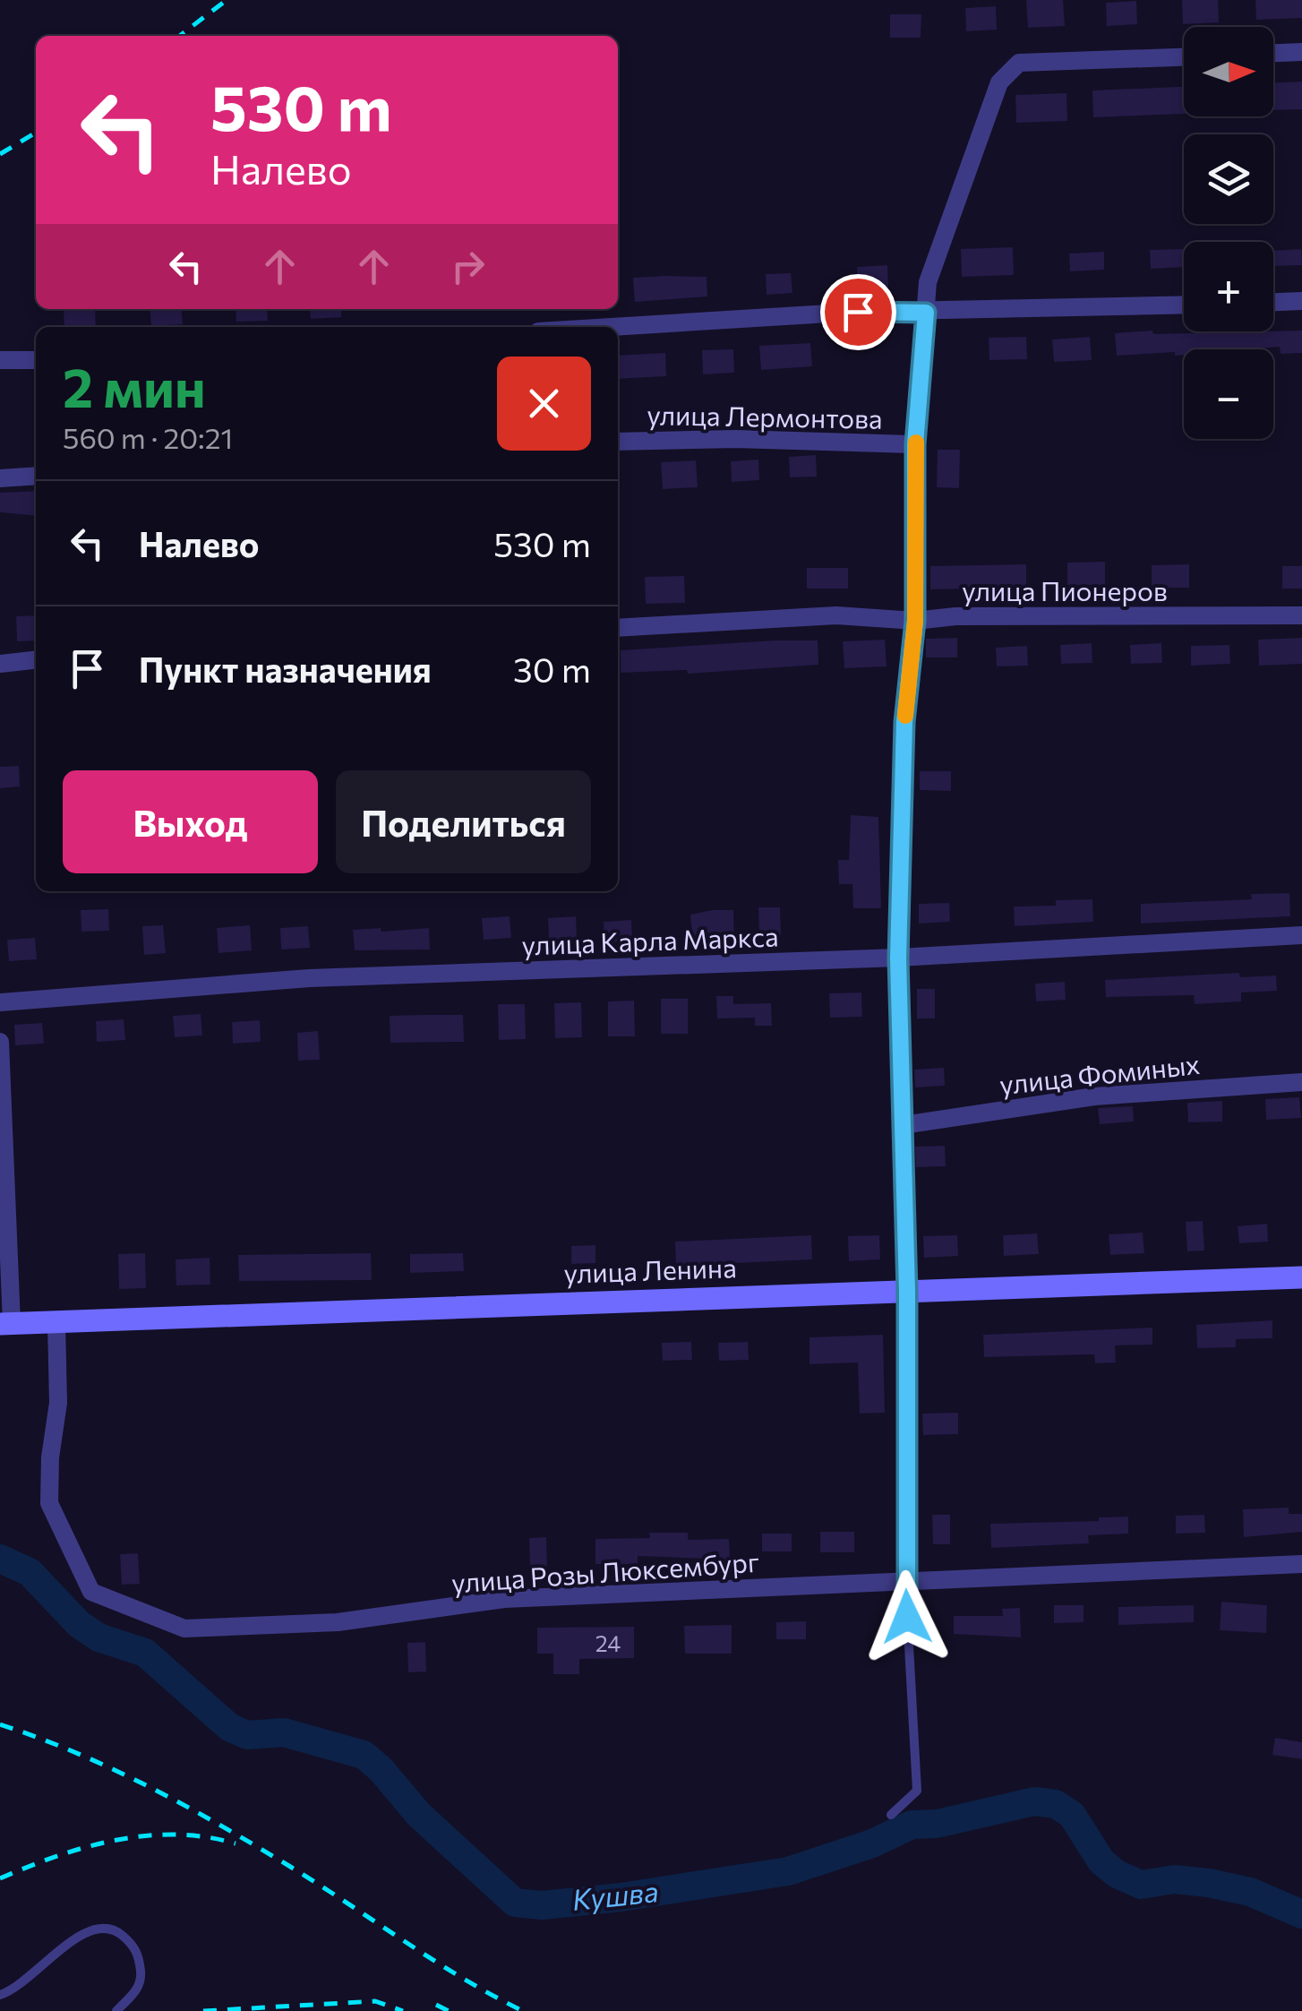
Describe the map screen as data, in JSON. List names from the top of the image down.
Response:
{
  "streets": {
    "main road": ["улица Ленина"],
    "street": [
      "улица Лермонтова",
      "улица Пионеров",
      "улица Карла Маркса",
      "улица Фоминых",
      "улица Розы Люксембург"
    ]
  },
  "crossings": [
    ["улица Ленина", "улица Розы Люксембург"]
  ],
  "water": ["Кушва"],
  "house_numbers": ["24"],
  "north": "right",
  "page": {
    "map_buttons": ["+", "−"],
    "turn": ["530 m", "Налево"],
    "heading": ["2 мин", "560 m · 20:21"],
    "list": [
      {
        "name": "Налево",
        "value": "530 m"
      },
      {
        "name": "Пункт назначения",
        "value": "30 m"
      }
    ],
    "buttons": ["Выход", "Поделиться"]
  }
}
